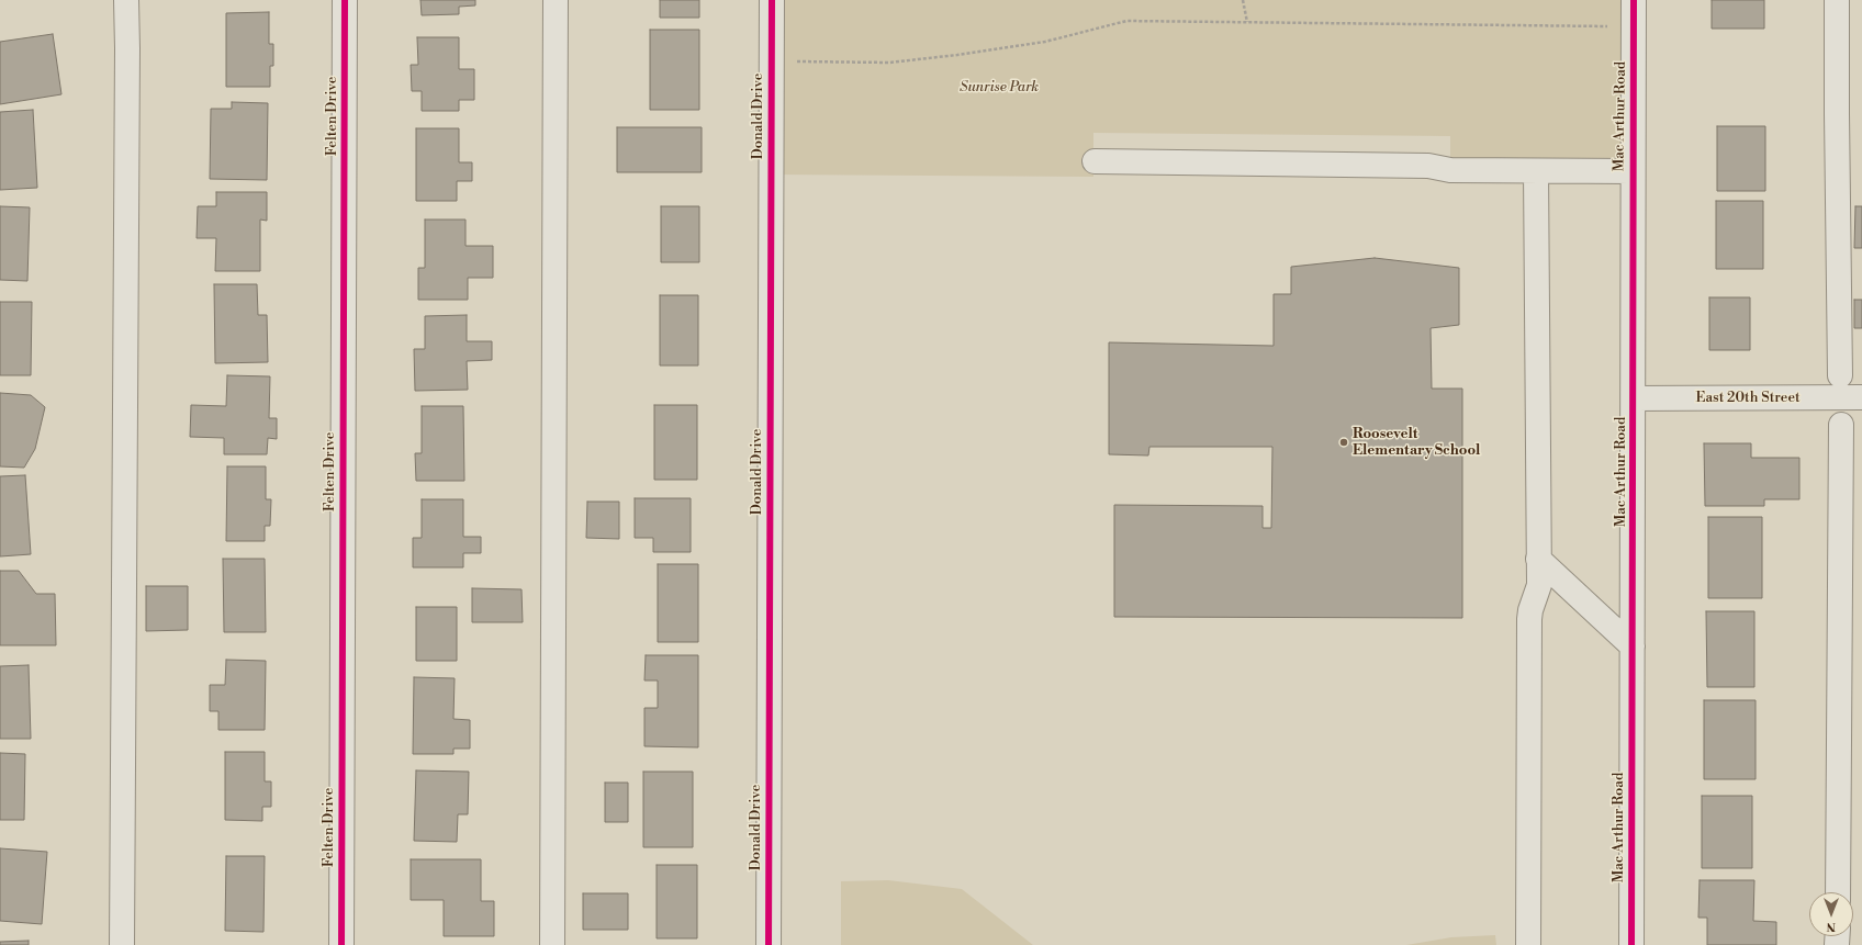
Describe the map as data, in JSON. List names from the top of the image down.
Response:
{
  "streets": {
    "street": [
      "Felten Drive",
      "Donald Drive",
      "Mac Arthur Road",
      "East 20th Street"
    ]
  },
  "crossings": [
    ["Mac Arthur Road", "East 20th Street"]
  ],
  "parks": ["Sunrise Park"],
  "places": ["Roosevelt Elementary School"],
  "north": "bottom"
}
